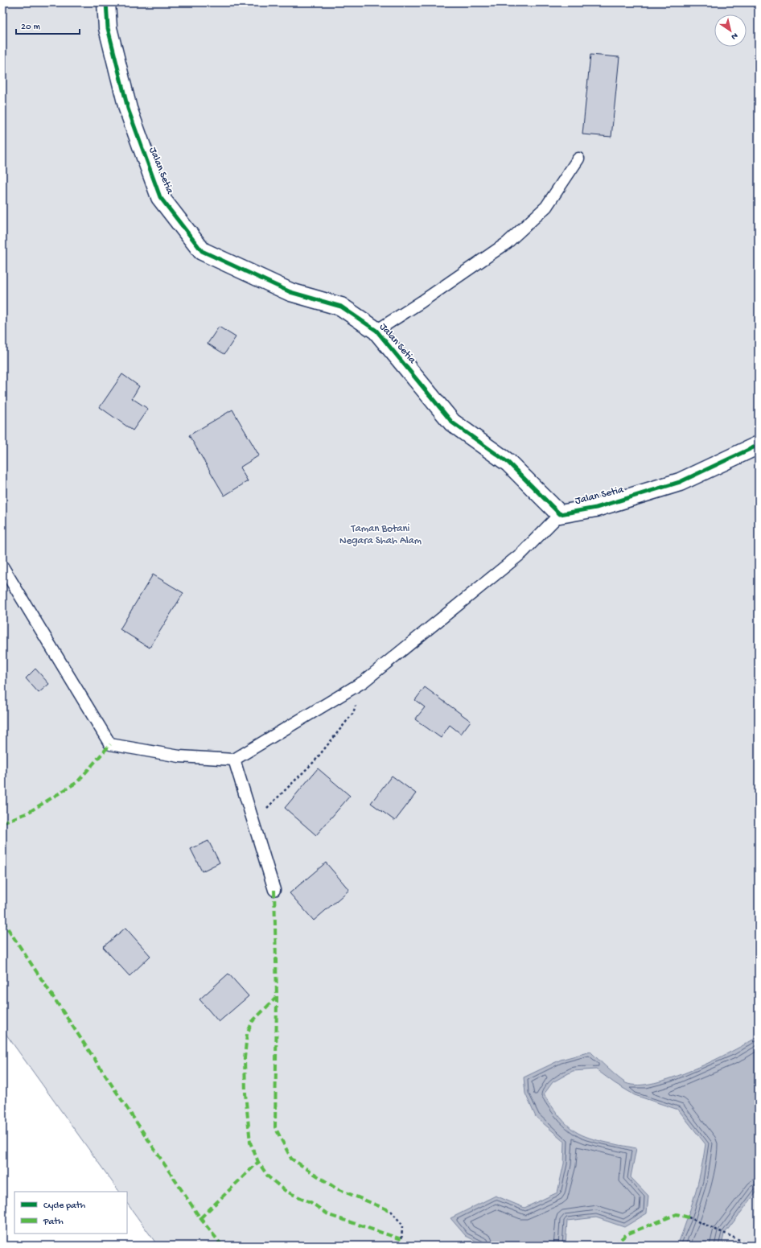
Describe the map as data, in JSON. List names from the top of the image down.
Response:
{
  "streets": {
    "street": ["Jalan Setia"]
  },
  "parks": ["Taman Botani Negara Shah Alam"],
  "legend": ["Cycle path", "Path"],
  "scale_bar": "20 m",
  "north": "bottom right"
}
